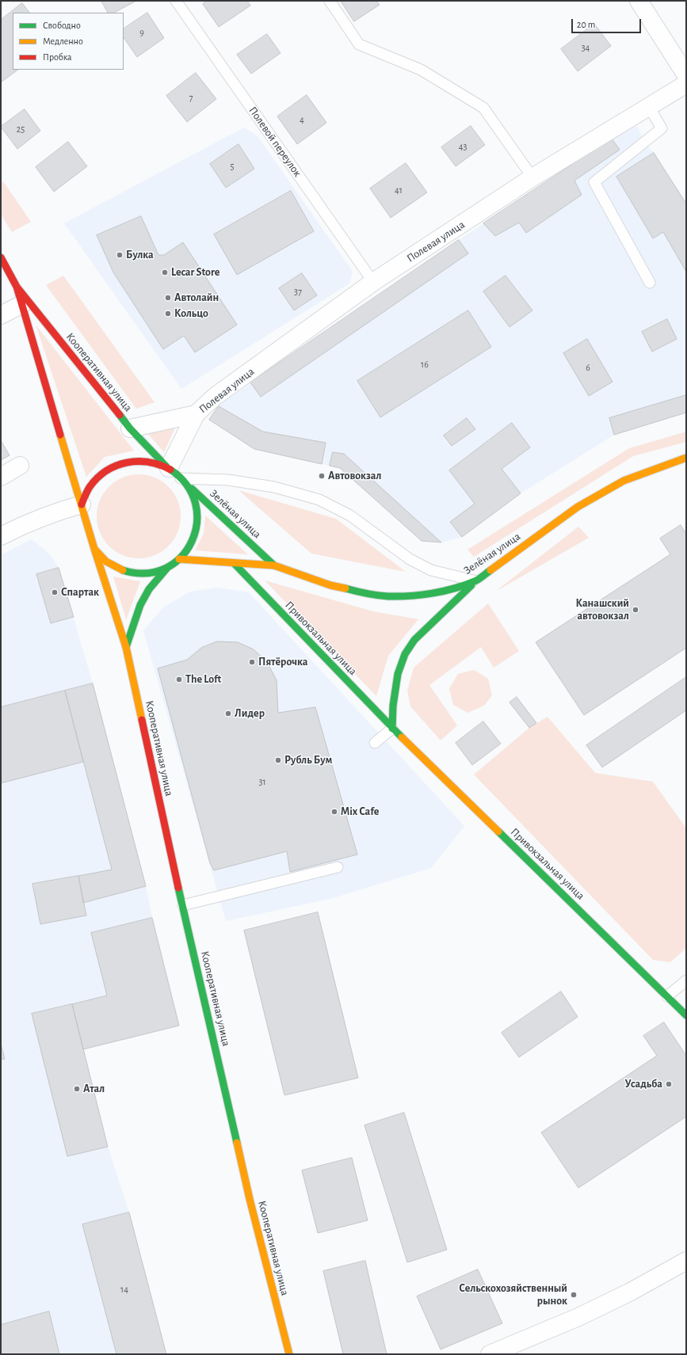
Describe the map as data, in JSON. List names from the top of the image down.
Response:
{
  "streets": {
    "street": [
      "Полевая улица",
      "Кооперативная улица",
      "Зелёная улица",
      "Привокзальная улица"
    ],
    "lane": ["Полевой переулок"]
  },
  "crossings": [
    ["Полевой переулок", "Полевая улица"],
    ["Полевая улица", "Кооперативная улица"],
    ["Полевая улица", "Зелёная улица"],
    ["Кооперативная улица", "Зелёная улица"],
    ["Зелёная улица", "Привокзальная улица"]
  ],
  "places": [
    "Булка",
    "Lecar Store",
    "Автолайн",
    "Кольцо",
    "Автовокзал",
    "Спартак",
    "Канашский автовокзал",
    "Пятёрочка",
    "The Loft",
    "Лидер",
    "Рубль Бум",
    "Mix Cafe",
    "Усадьба",
    "Атал",
    "Сельскохозяйственный рынок"
  ],
  "house_numbers": [
    "9",
    "34",
    "7",
    "4",
    "25",
    "43",
    "5",
    "41",
    "37",
    "16",
    "6",
    "31",
    "14"
  ],
  "legend": ["Свободно", "Медленно", "Пробка"],
  "scale_bar": "20 m"
}
